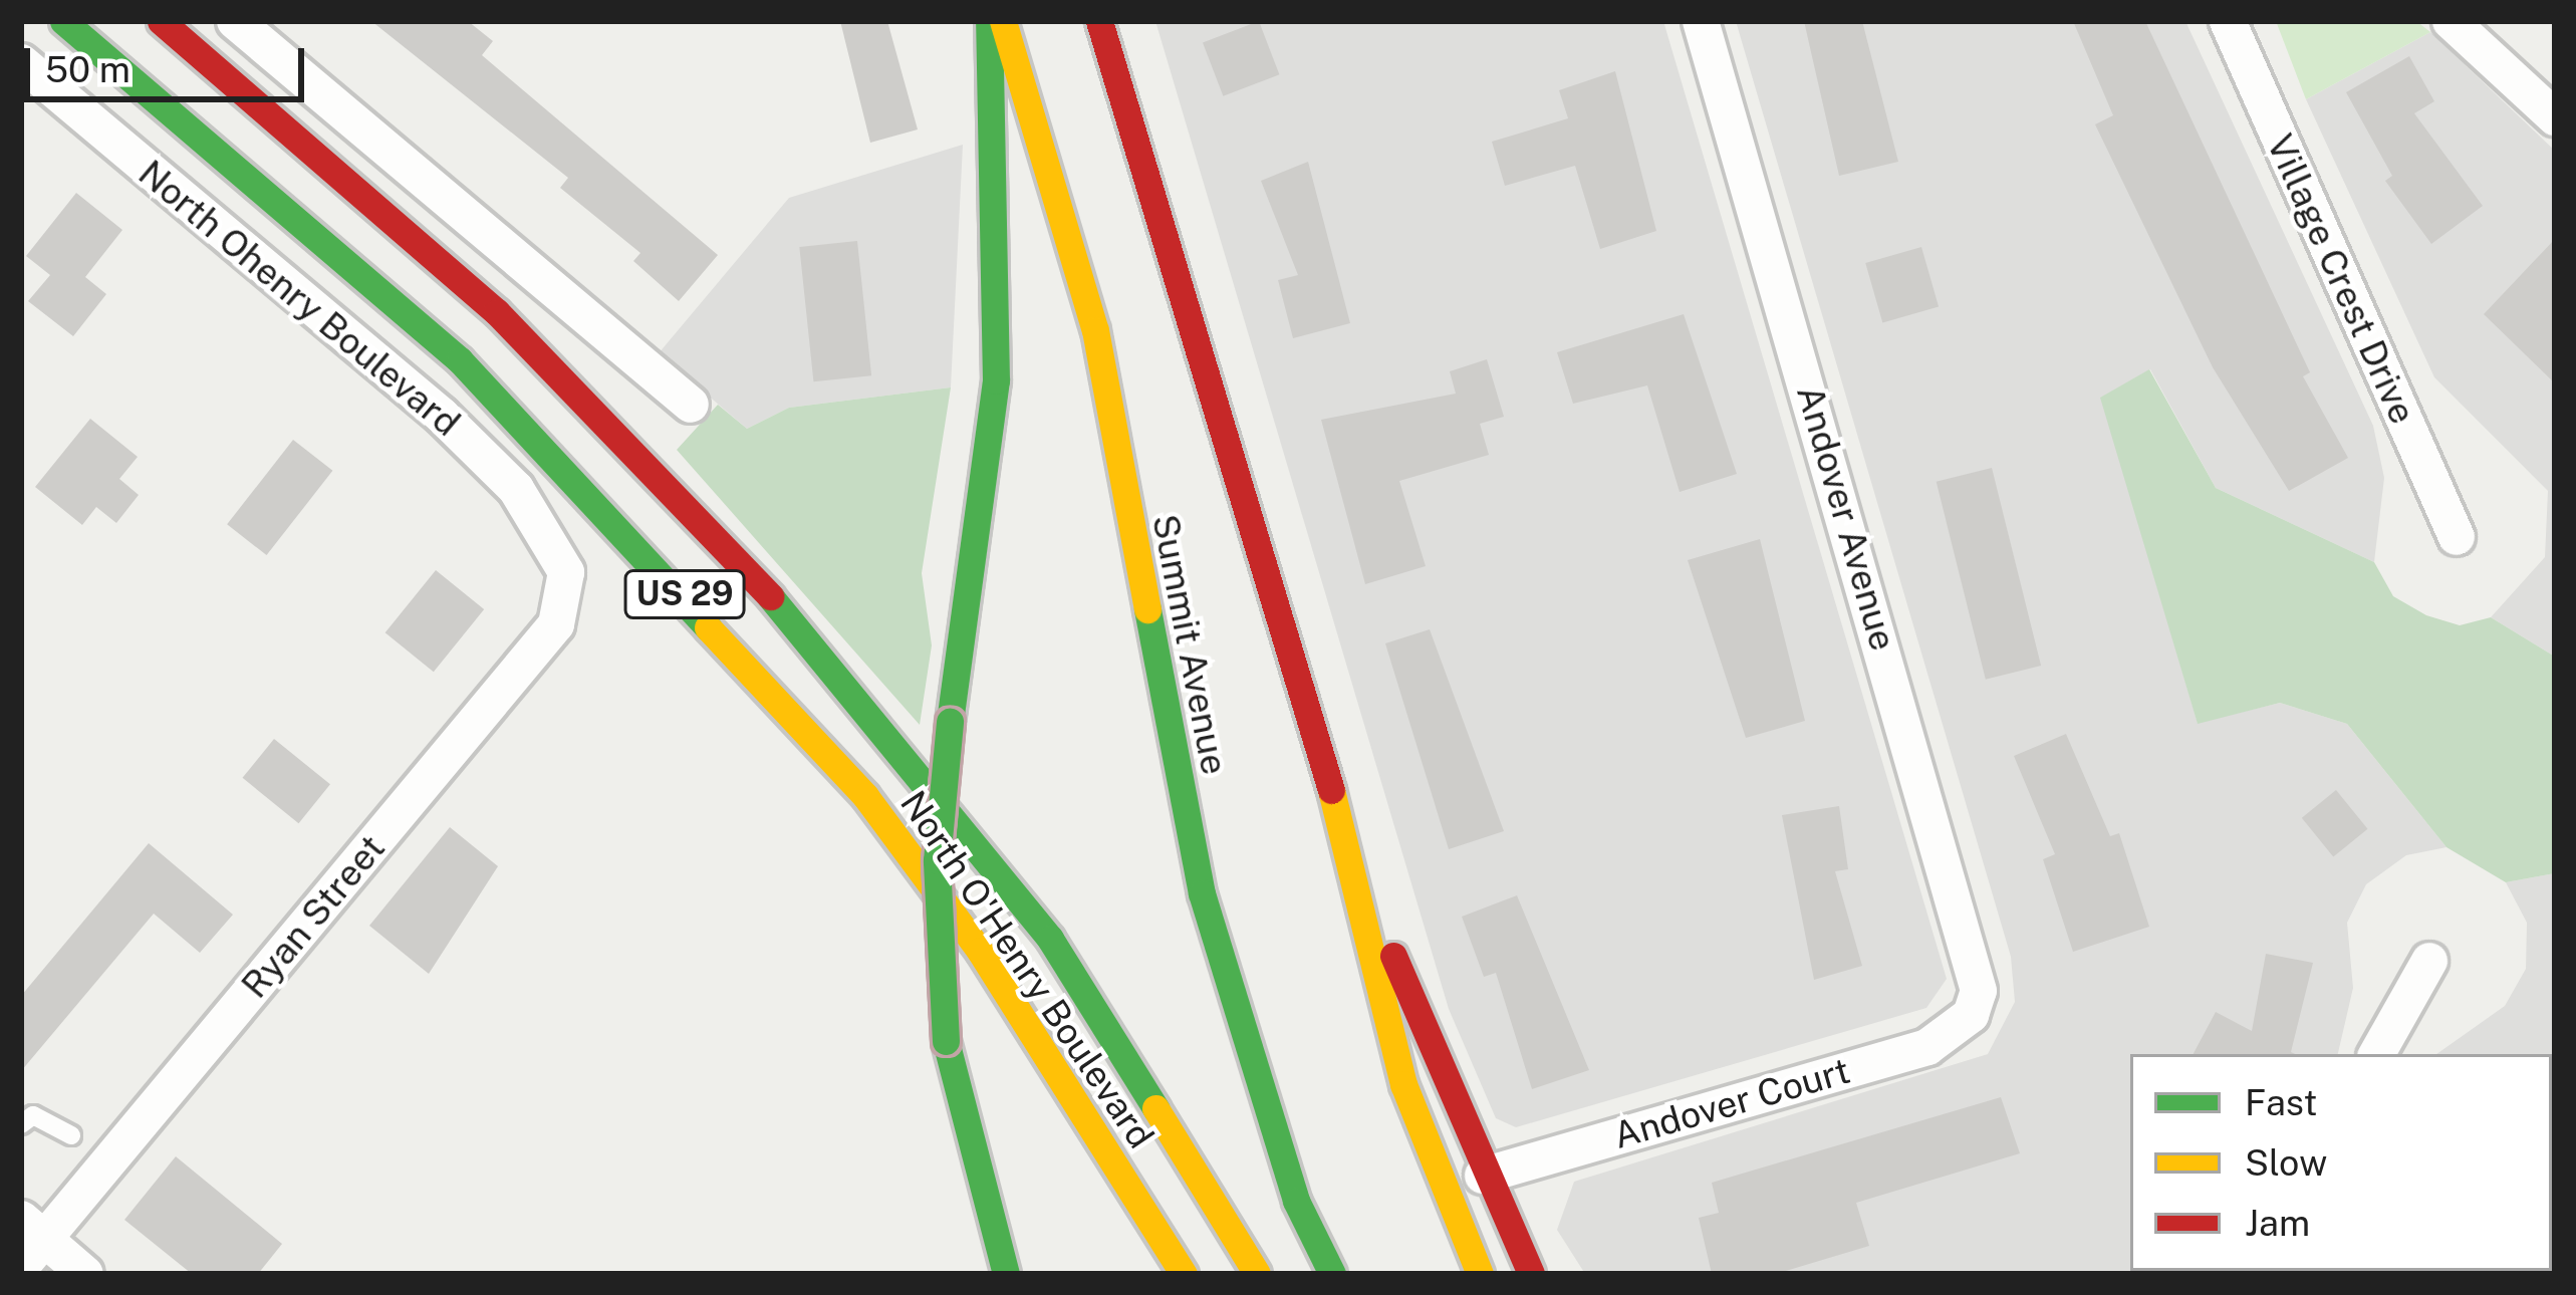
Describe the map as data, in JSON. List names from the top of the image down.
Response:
{
  "streets": {
    "main road": ["US 29", "Summit Avenue", "North O'Henry Boulevard"],
    "street": [
      "Village Crest Drive",
      "North Ohenry Boulevard",
      "Andover Avenue",
      "Ryan Street",
      "Andover Court"
    ]
  },
  "crossings": [
    ["North Ohenry Boulevard", "Ryan Street"],
    ["Andover Avenue", "Andover Court"]
  ],
  "legend": ["Fast", "Slow", "Jam"],
  "scale_bar": "50 m"
}
